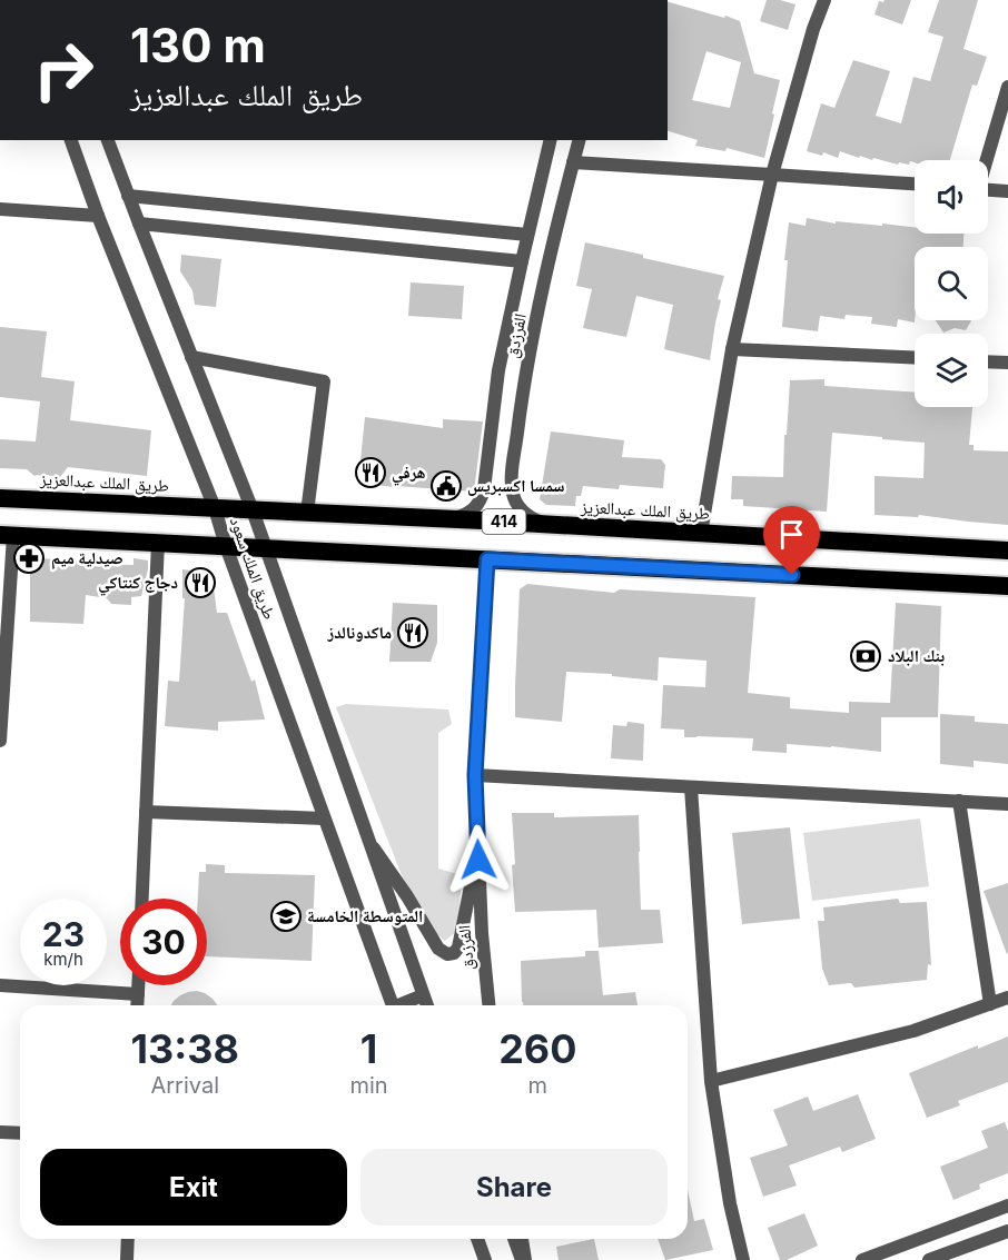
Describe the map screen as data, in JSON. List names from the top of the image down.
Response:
{
  "streets": {
    "highway": ["طريق الملك عبدالعزيز", "414"],
    "street": ["الفرزدق", "طريق الملك سعود"]
  },
  "crossings": [
    ["الفرزدق", "طريق الملك عبدالعزيز"],
    ["طريق الملك عبدالعزيز", "طريق الملك سعود"]
  ],
  "places": {
    "restaurant": ["هرفي", "دجاج كنتاكي", "ماكدونالدز"],
    "public building": ["سمسا اكسبريس"],
    "pharmacy": ["صيدلية ميم"],
    "bank": ["بنك البلاد"],
    "school or university": ["المتوسطة الخامسة"]
  },
  "page": {
    "turn": ["130 m", "طريق الملك عبدالعزيز"],
    "speed": "23 km/h",
    "limit": "30",
    "eta": [
      "13:38",
      "Arrival",
      "1",
      "min",
      "260",
      "m"
    ],
    "buttons": ["Exit", "Share"]
  }
}
